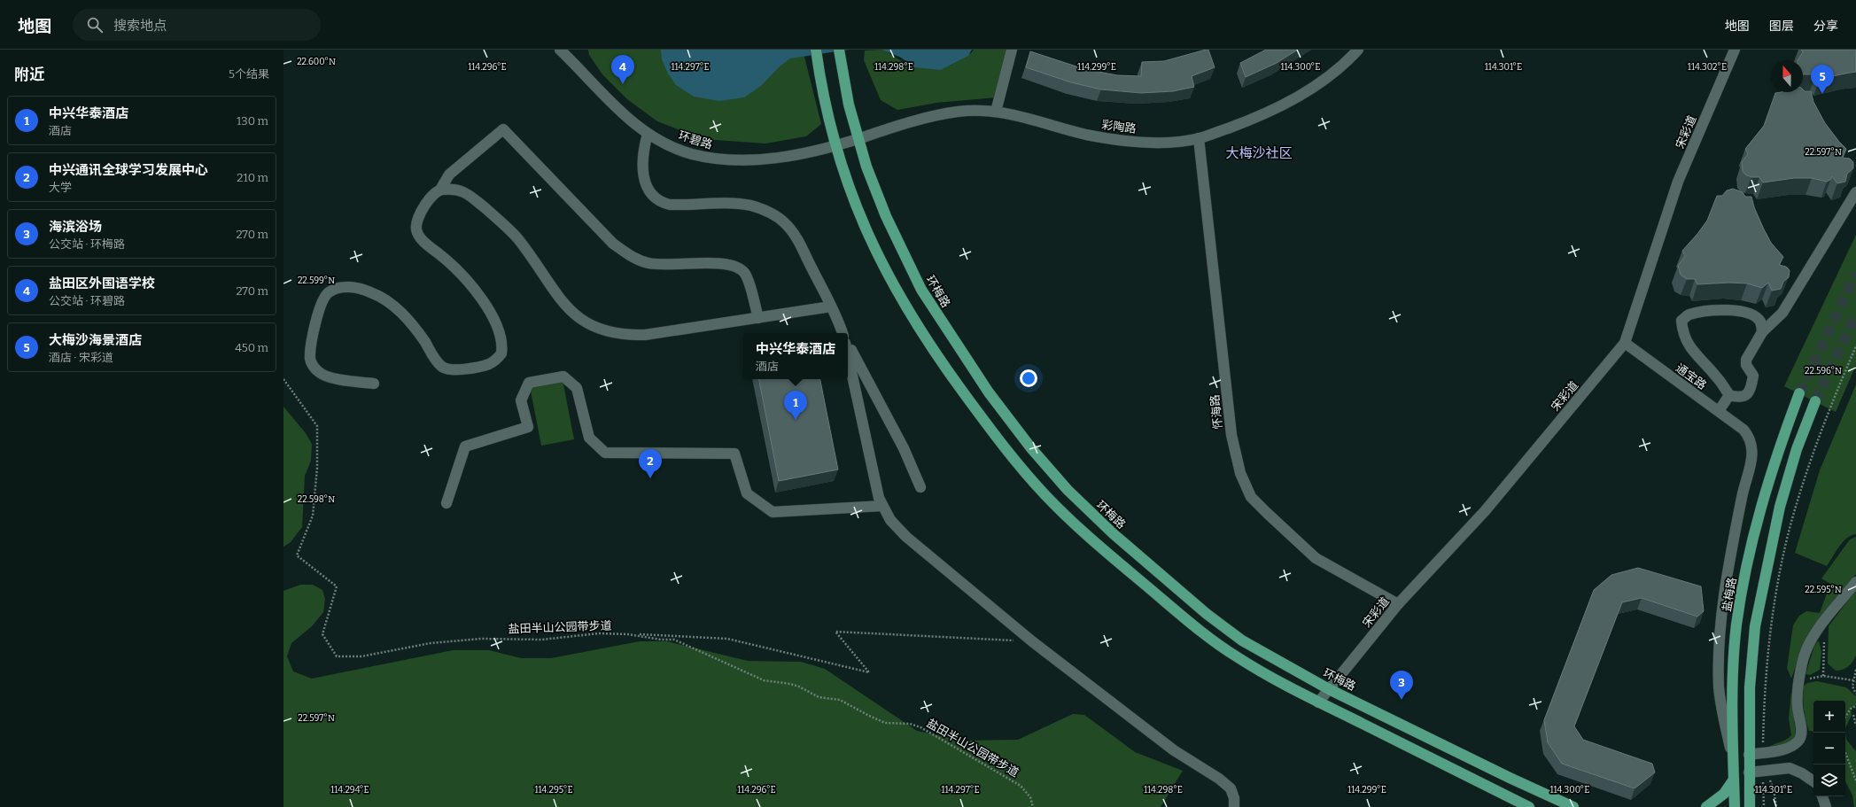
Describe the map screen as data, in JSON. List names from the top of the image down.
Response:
{
  "streets": {
    "main road": ["环梅路", "盐梅路"],
    "street": [
      "彩陶路",
      "宋彩道",
      "环碧路",
      "通宝路",
      "怀海路"
    ],
    "path": ["盐田半山公园带步道"]
  },
  "crossings": [
    ["彩陶路", "环碧路"],
    ["彩陶路", "环梅路"],
    ["彩陶路", "怀海路"],
    ["宋彩道", "环梅路"],
    ["宋彩道", "通宝路"],
    ["宋彩道", "怀海路"],
    ["环碧路", "环梅路"],
    ["通宝路", "盐梅路"]
  ],
  "districts": ["大梅沙社区"],
  "north": "top",
  "page": {
    "header": "地图",
    "search": "搜索地点",
    "nav": ["地图", "图层", "分享"],
    "heading": ["附近", "5个结果"],
    "pins": [
      "4",
      "5",
      "1",
      "2",
      "3"
    ],
    "list": [
      {
        "mark": "1",
        "name": "中兴华泰酒店",
        "note": "酒店",
        "value": "130 m"
      },
      {
        "mark": "2",
        "name": "中兴通讯全球学习发展中心",
        "note": "大学",
        "value": "210 m"
      },
      {
        "mark": "3",
        "name": "海滨浴场",
        "note": "公交站 · 环梅路",
        "value": "270 m"
      },
      {
        "mark": "4",
        "name": "盐田区外国语学校",
        "note": "公交站 · 环碧路",
        "value": "270 m"
      },
      {
        "mark": "5",
        "name": "大梅沙海景酒店",
        "note": "酒店 · 宋彩道",
        "value": "450 m"
      }
    ],
    "popup": ["中兴华泰酒店", "酒店"],
    "map_buttons": ["+", "−"]
  },
  "coordinates": [
    "22.600°N",
    "114.296°E",
    "114.297°E",
    "114.298°E",
    "114.299°E",
    "114.300°E",
    "114.301°E",
    "114.302°E",
    "22.597°N",
    "22.599°N",
    "22.596°N",
    "22.598°N",
    "22.595°N",
    "114.294°E",
    "114.295°E"
  ]
}
